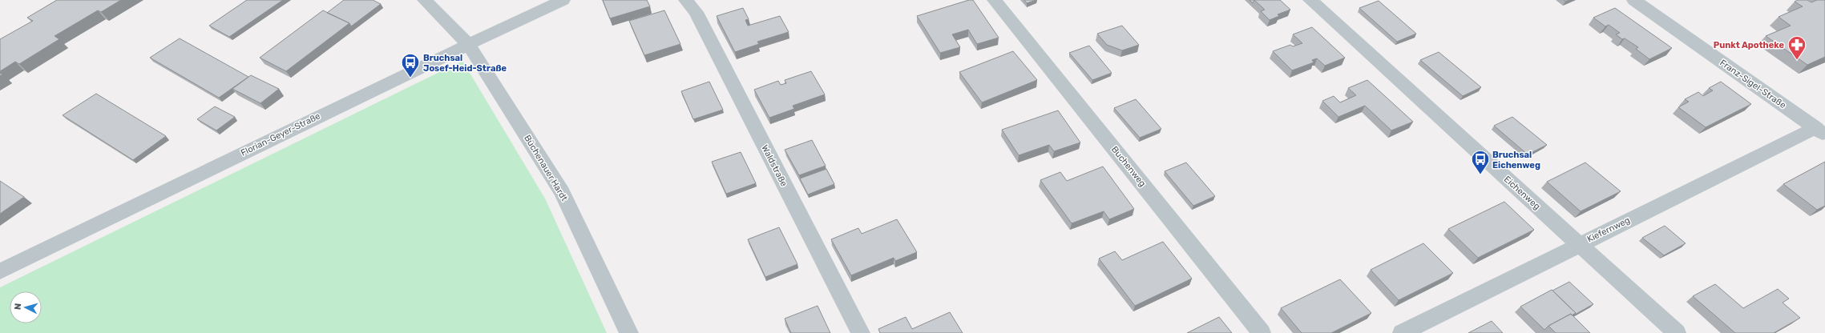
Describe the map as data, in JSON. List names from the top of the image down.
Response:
{
  "streets": {
    "street": [
      "Franz-Sigel-Straße",
      "Florian-Geyer-Straße",
      "Waldstraße",
      "Buchenweg",
      "Büchenauer Hardt",
      "Eichenweg",
      "Kiefernweg"
    ]
  },
  "crossings": [
    ["Franz-Sigel-Straße", "Kiefernweg"],
    ["Florian-Geyer-Straße", "Büchenauer Hardt"],
    ["Eichenweg", "Kiefernweg"]
  ],
  "places": {
    "pharmacy": ["Punkt Apotheke"],
    "bus stop": ["Bruchsal Josef-Heid-Straße", "Bruchsal Eichenweg"]
  },
  "north": "left"
}
